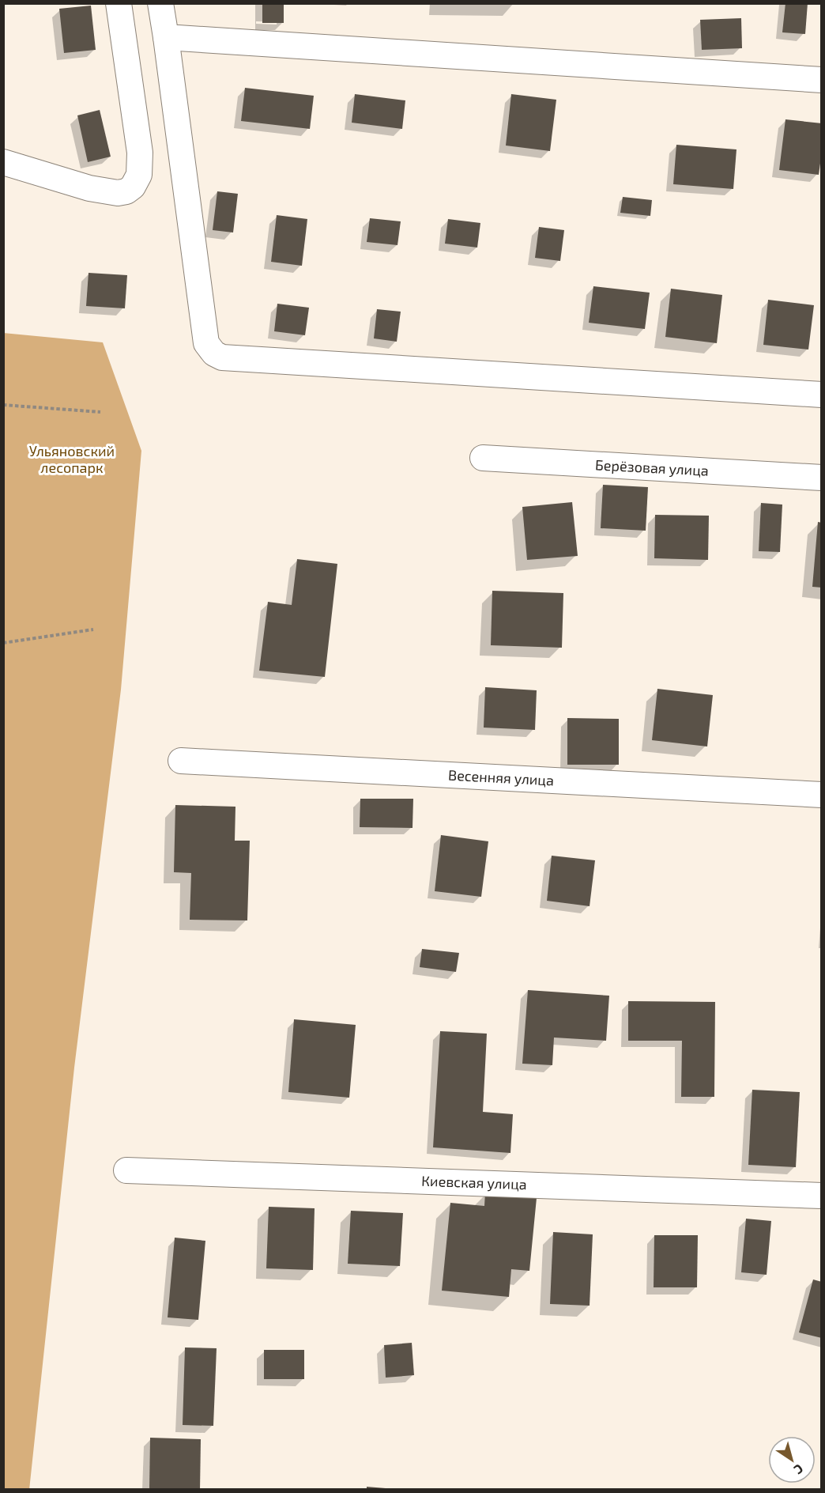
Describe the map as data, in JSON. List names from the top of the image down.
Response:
{
  "streets": {
    "street": ["Берёзовая улица", "Весенняя улица", "Киевская улица"]
  },
  "parks": ["Ульяновский лесопарк"],
  "north": "bottom right"
}
